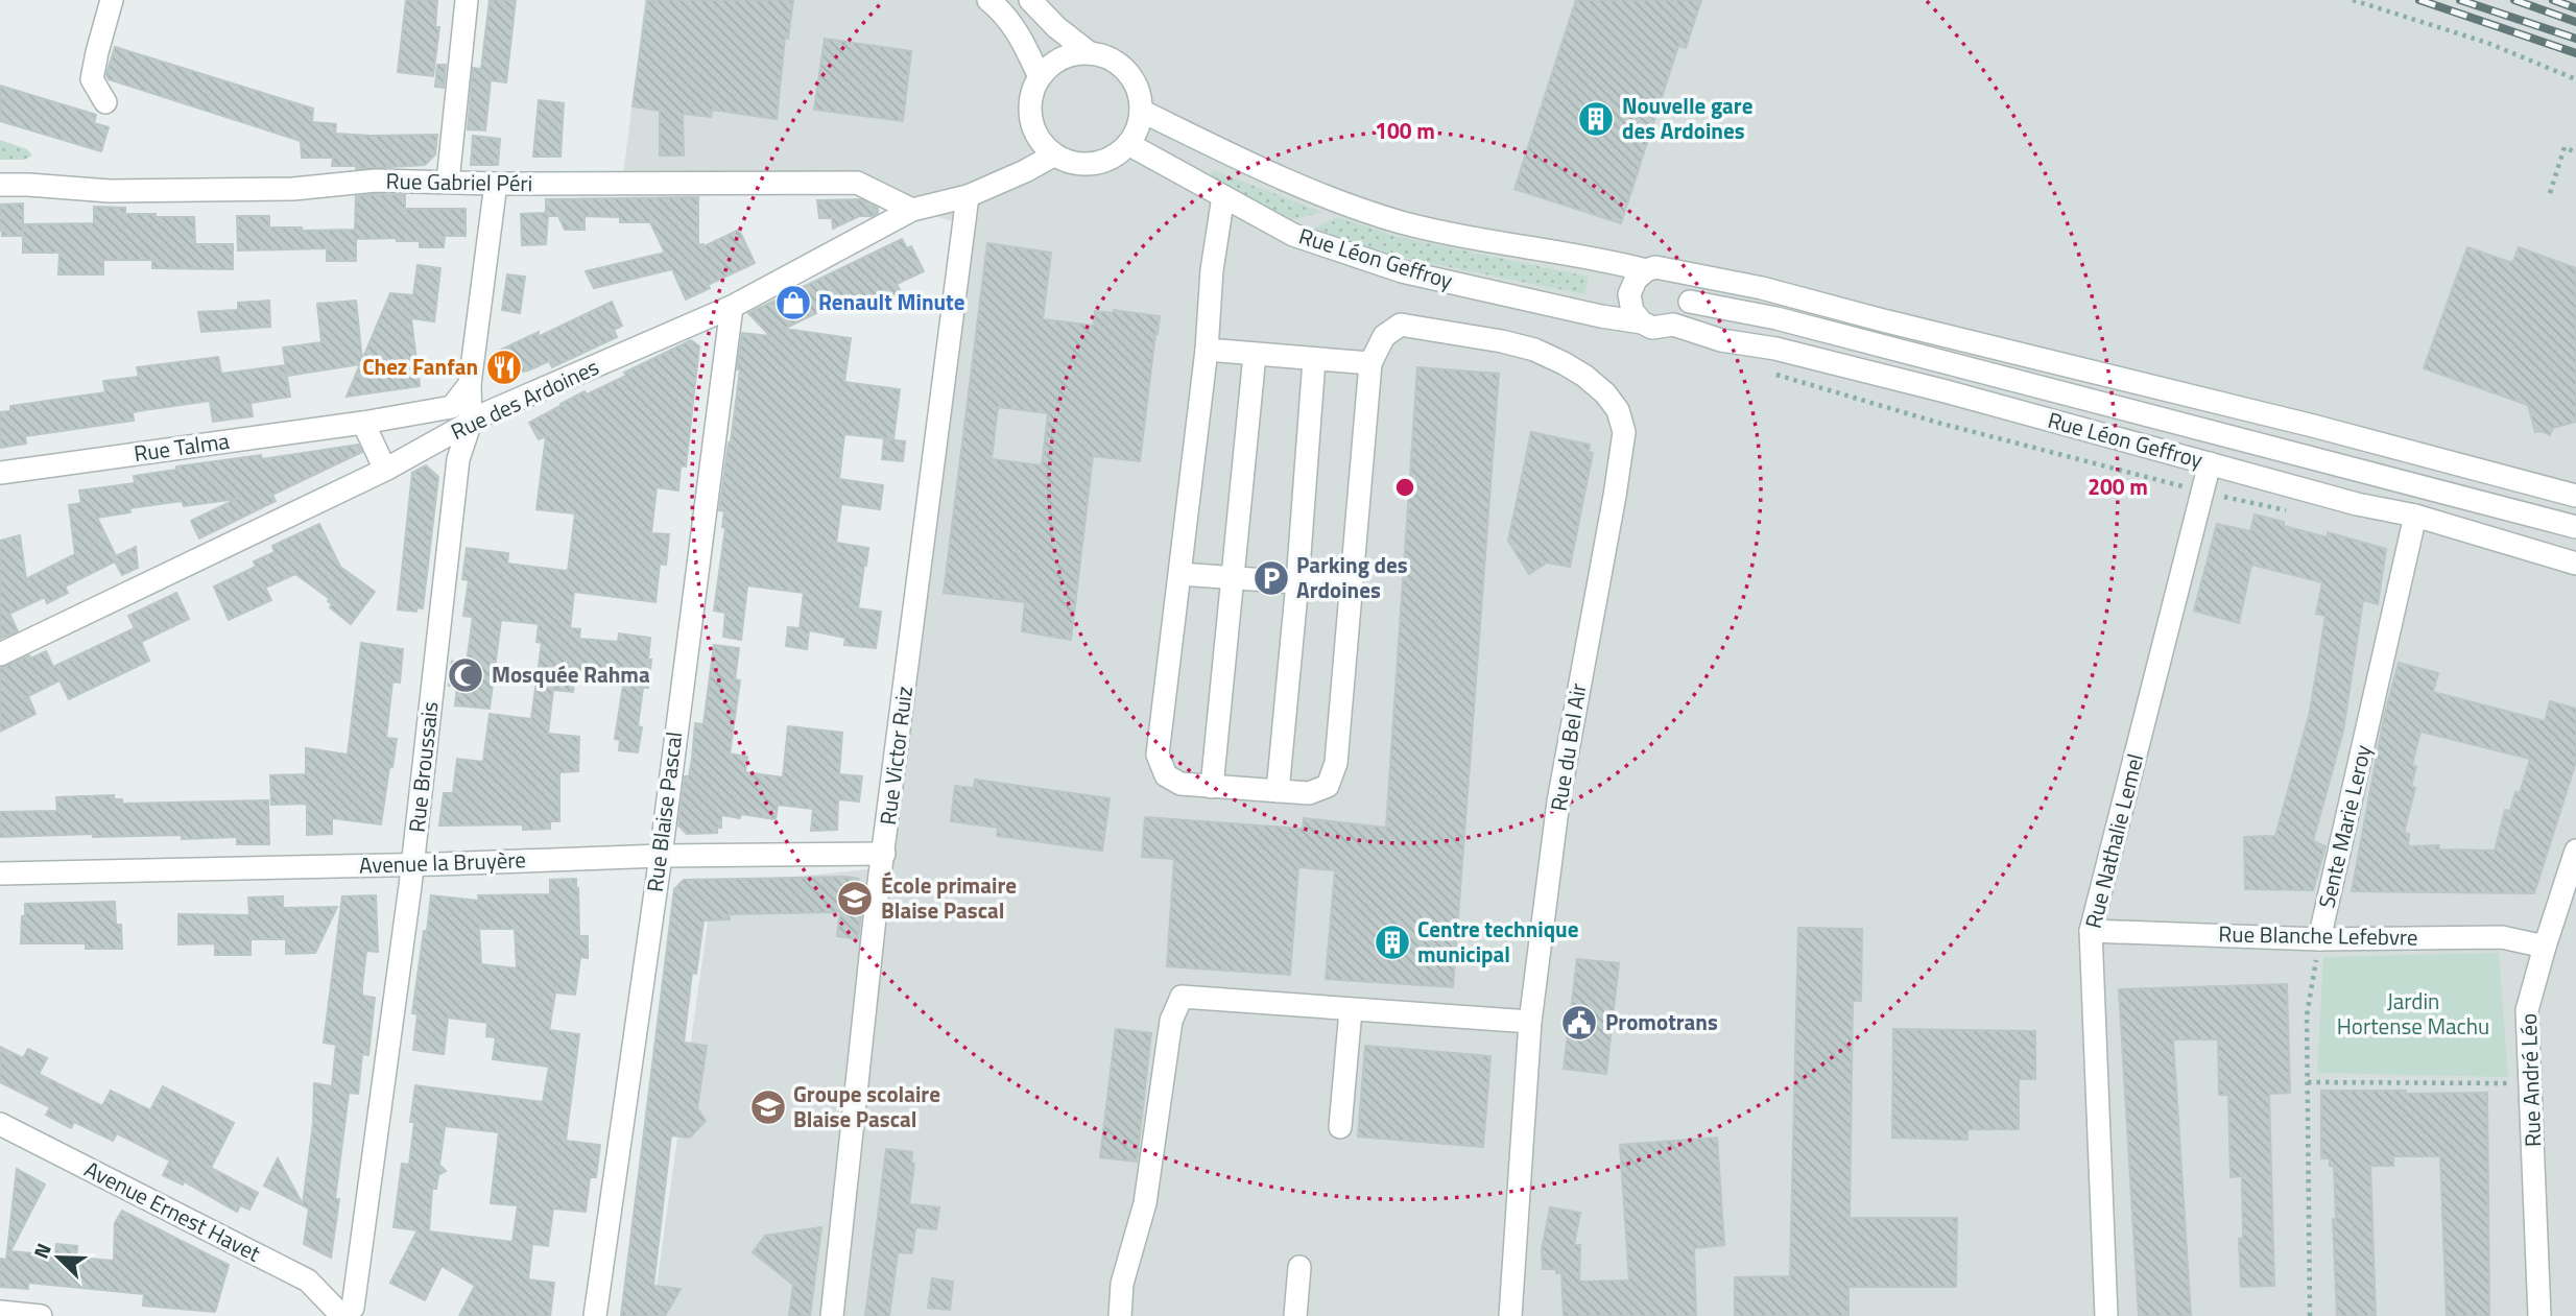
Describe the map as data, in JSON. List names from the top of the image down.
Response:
{
  "streets": {
    "street": [
      "Rue Gabriel Péri",
      "Rue Léon Geffroy",
      "Rue des Ardoines",
      "Rue Talma",
      "Rue du Bel Air",
      "Rue Victor Ruiz",
      "Rue Broussais",
      "Rue Blaise Pascal",
      "Sente Marie Leroy",
      "Rue Nathalie Lemel",
      "Avenue la Bruyère",
      "Rue Blanche Lefebvre",
      "Rue André Léo",
      "Avenue Ernest Havet"
    ]
  },
  "crossings": [
    ["Rue Gabriel Péri", "Rue des Ardoines"],
    ["Rue Gabriel Péri", "Rue Broussais"],
    ["Rue Léon Geffroy", "Rue des Ardoines"],
    ["Rue Léon Geffroy", "Sente Marie Leroy"],
    ["Rue Léon Geffroy", "Rue Nathalie Lemel"],
    ["Rue des Ardoines", "Rue Victor Ruiz"],
    ["Rue des Ardoines", "Rue Broussais"],
    ["Rue des Ardoines", "Rue Blaise Pascal"],
    ["Rue Talma", "Rue Broussais"],
    ["Rue Victor Ruiz", "Avenue la Bruyère"],
    ["Rue Broussais", "Avenue la Bruyère"],
    ["Rue Broussais", "Avenue Ernest Havet"],
    ["Rue Blaise Pascal", "Avenue la Bruyère"],
    ["Sente Marie Leroy", "Rue Blanche Lefebvre"],
    ["Rue Nathalie Lemel", "Rue Blanche Lefebvre"],
    ["Rue Blanche Lefebvre", "Rue André Léo"]
  ],
  "parks": ["Jardin Hortense Machu"],
  "places": {
    "building": ["Nouvelle gare des Ardoines", "Centre technique municipal"],
    "shop": ["Renault Minute"],
    "restaurant": ["Chez Fanfan"],
    "parking": ["Parking des Ardoines"],
    "mosque": ["Mosquée Rahma"],
    "school or university": ["École primaire Blaise Pascal", "Groupe scolaire Blaise Pascal"],
    "public building": ["Promotrans"]
  },
  "north": "top left",
  "rings": ["100 m", "200 m"]
}
